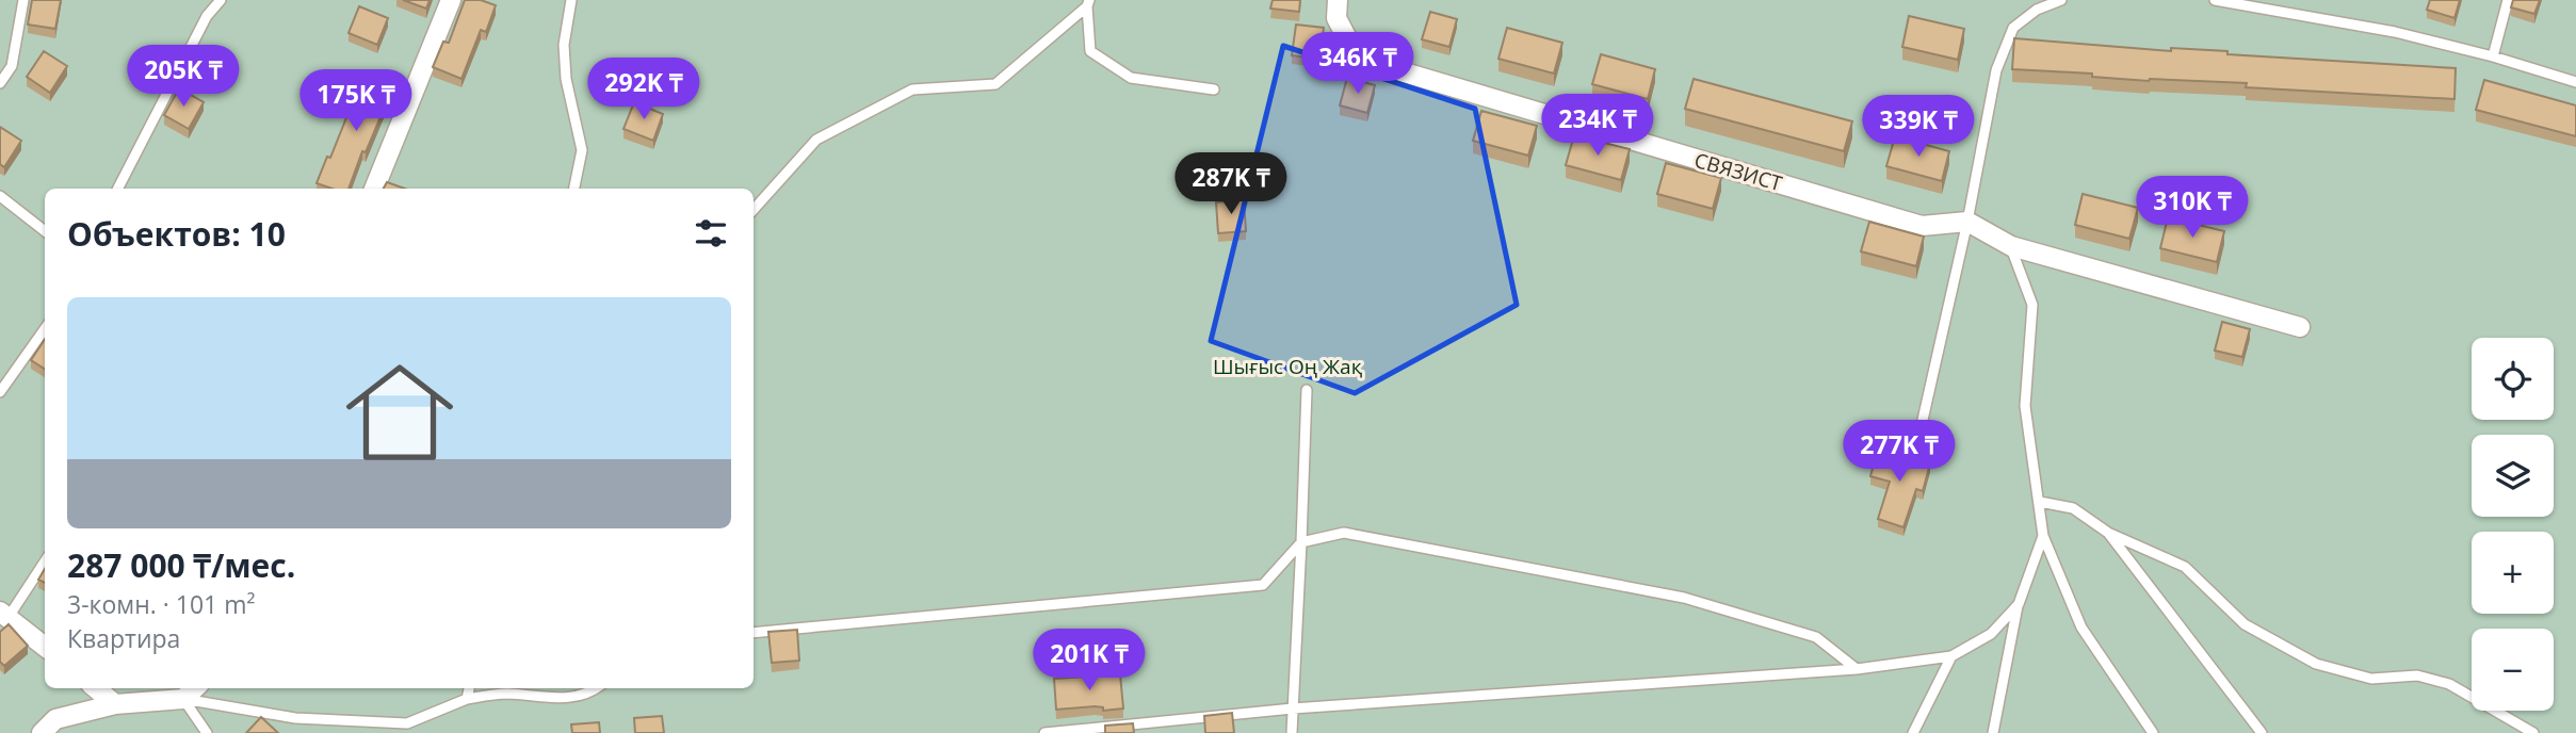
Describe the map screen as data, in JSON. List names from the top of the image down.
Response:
{
  "streets": {
    "street": ["СВЯЗИСТ"]
  },
  "parks": ["Шығыс Оң Жақ"],
  "page": {
    "price": [
      "346K ₸",
      "205K ₸",
      "292K ₸",
      "175K ₸",
      "234K ₸",
      "339K ₸",
      "287K ₸",
      "310K ₸",
      "277K ₸",
      "201K ₸"
    ],
    "heading": "Объектов: 10",
    "list": [
      {
        "name": "287 000 ₸/мес.",
        "note": "3-комн. · 101 m² · Квартира"
      }
    ],
    "map_buttons": ["+", "−"]
  }
}
